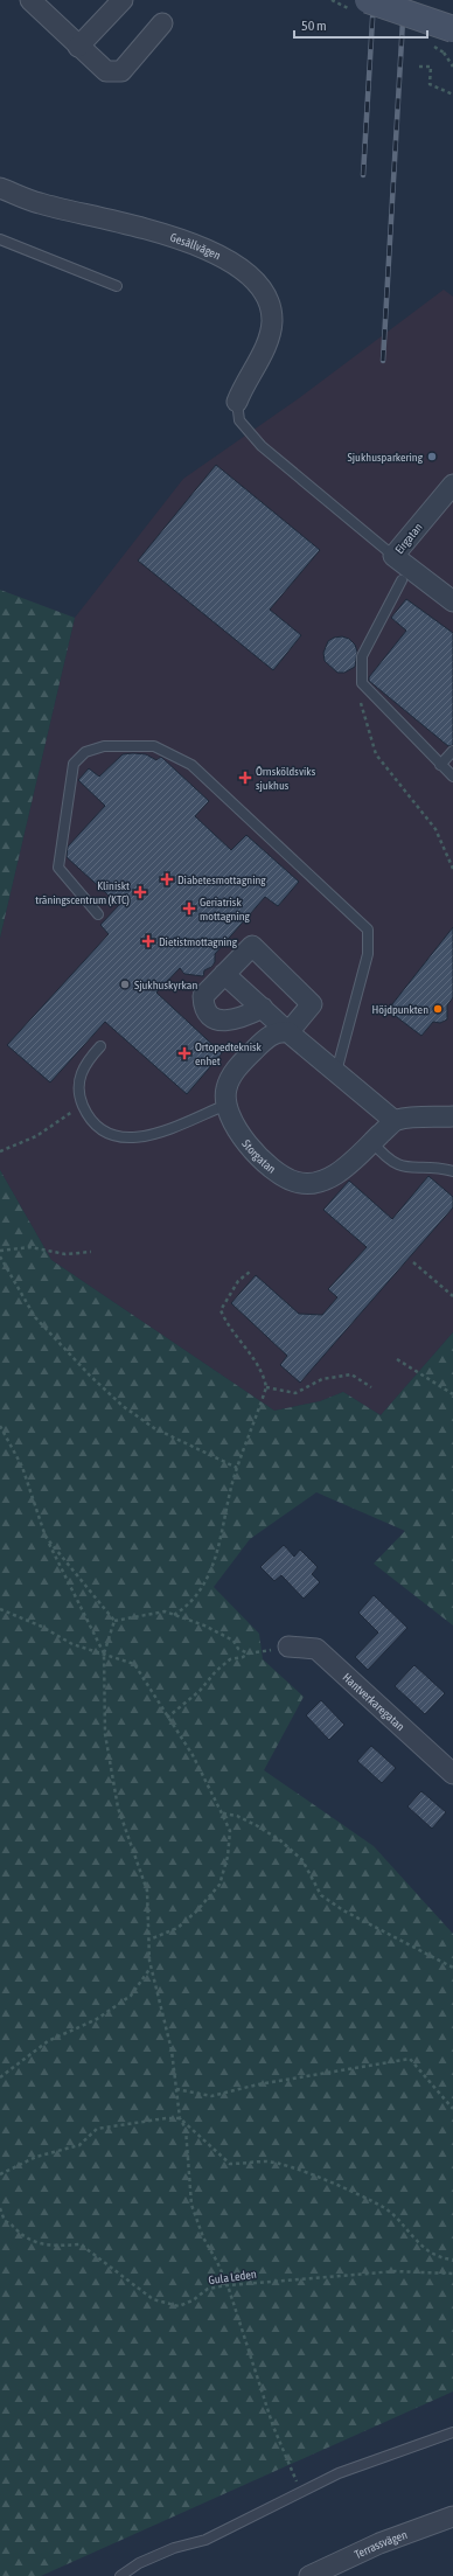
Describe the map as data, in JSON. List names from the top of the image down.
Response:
{
  "streets": {
    "street": [
      "Gesällvägen",
      "Eirgatan",
      "Storgatan",
      "Hantverkaregatan",
      "Terrassvägen"
    ],
    "path": ["Gula Leden"]
  },
  "places": {
    "other": ["Sjukhusparkering", "Sjukhuskyrkan", "Höjdpunkten"],
    "health": [
      "Örnsköldsviks sjukhus",
      "Diabetesmottagning",
      "Kliniskt träningscentrum (KTC)",
      "Geriatrisk mottagning",
      "Dietistmottagning",
      "Ortopedteknisk enhet"
    ]
  },
  "scale_bar": "50 m"
}
